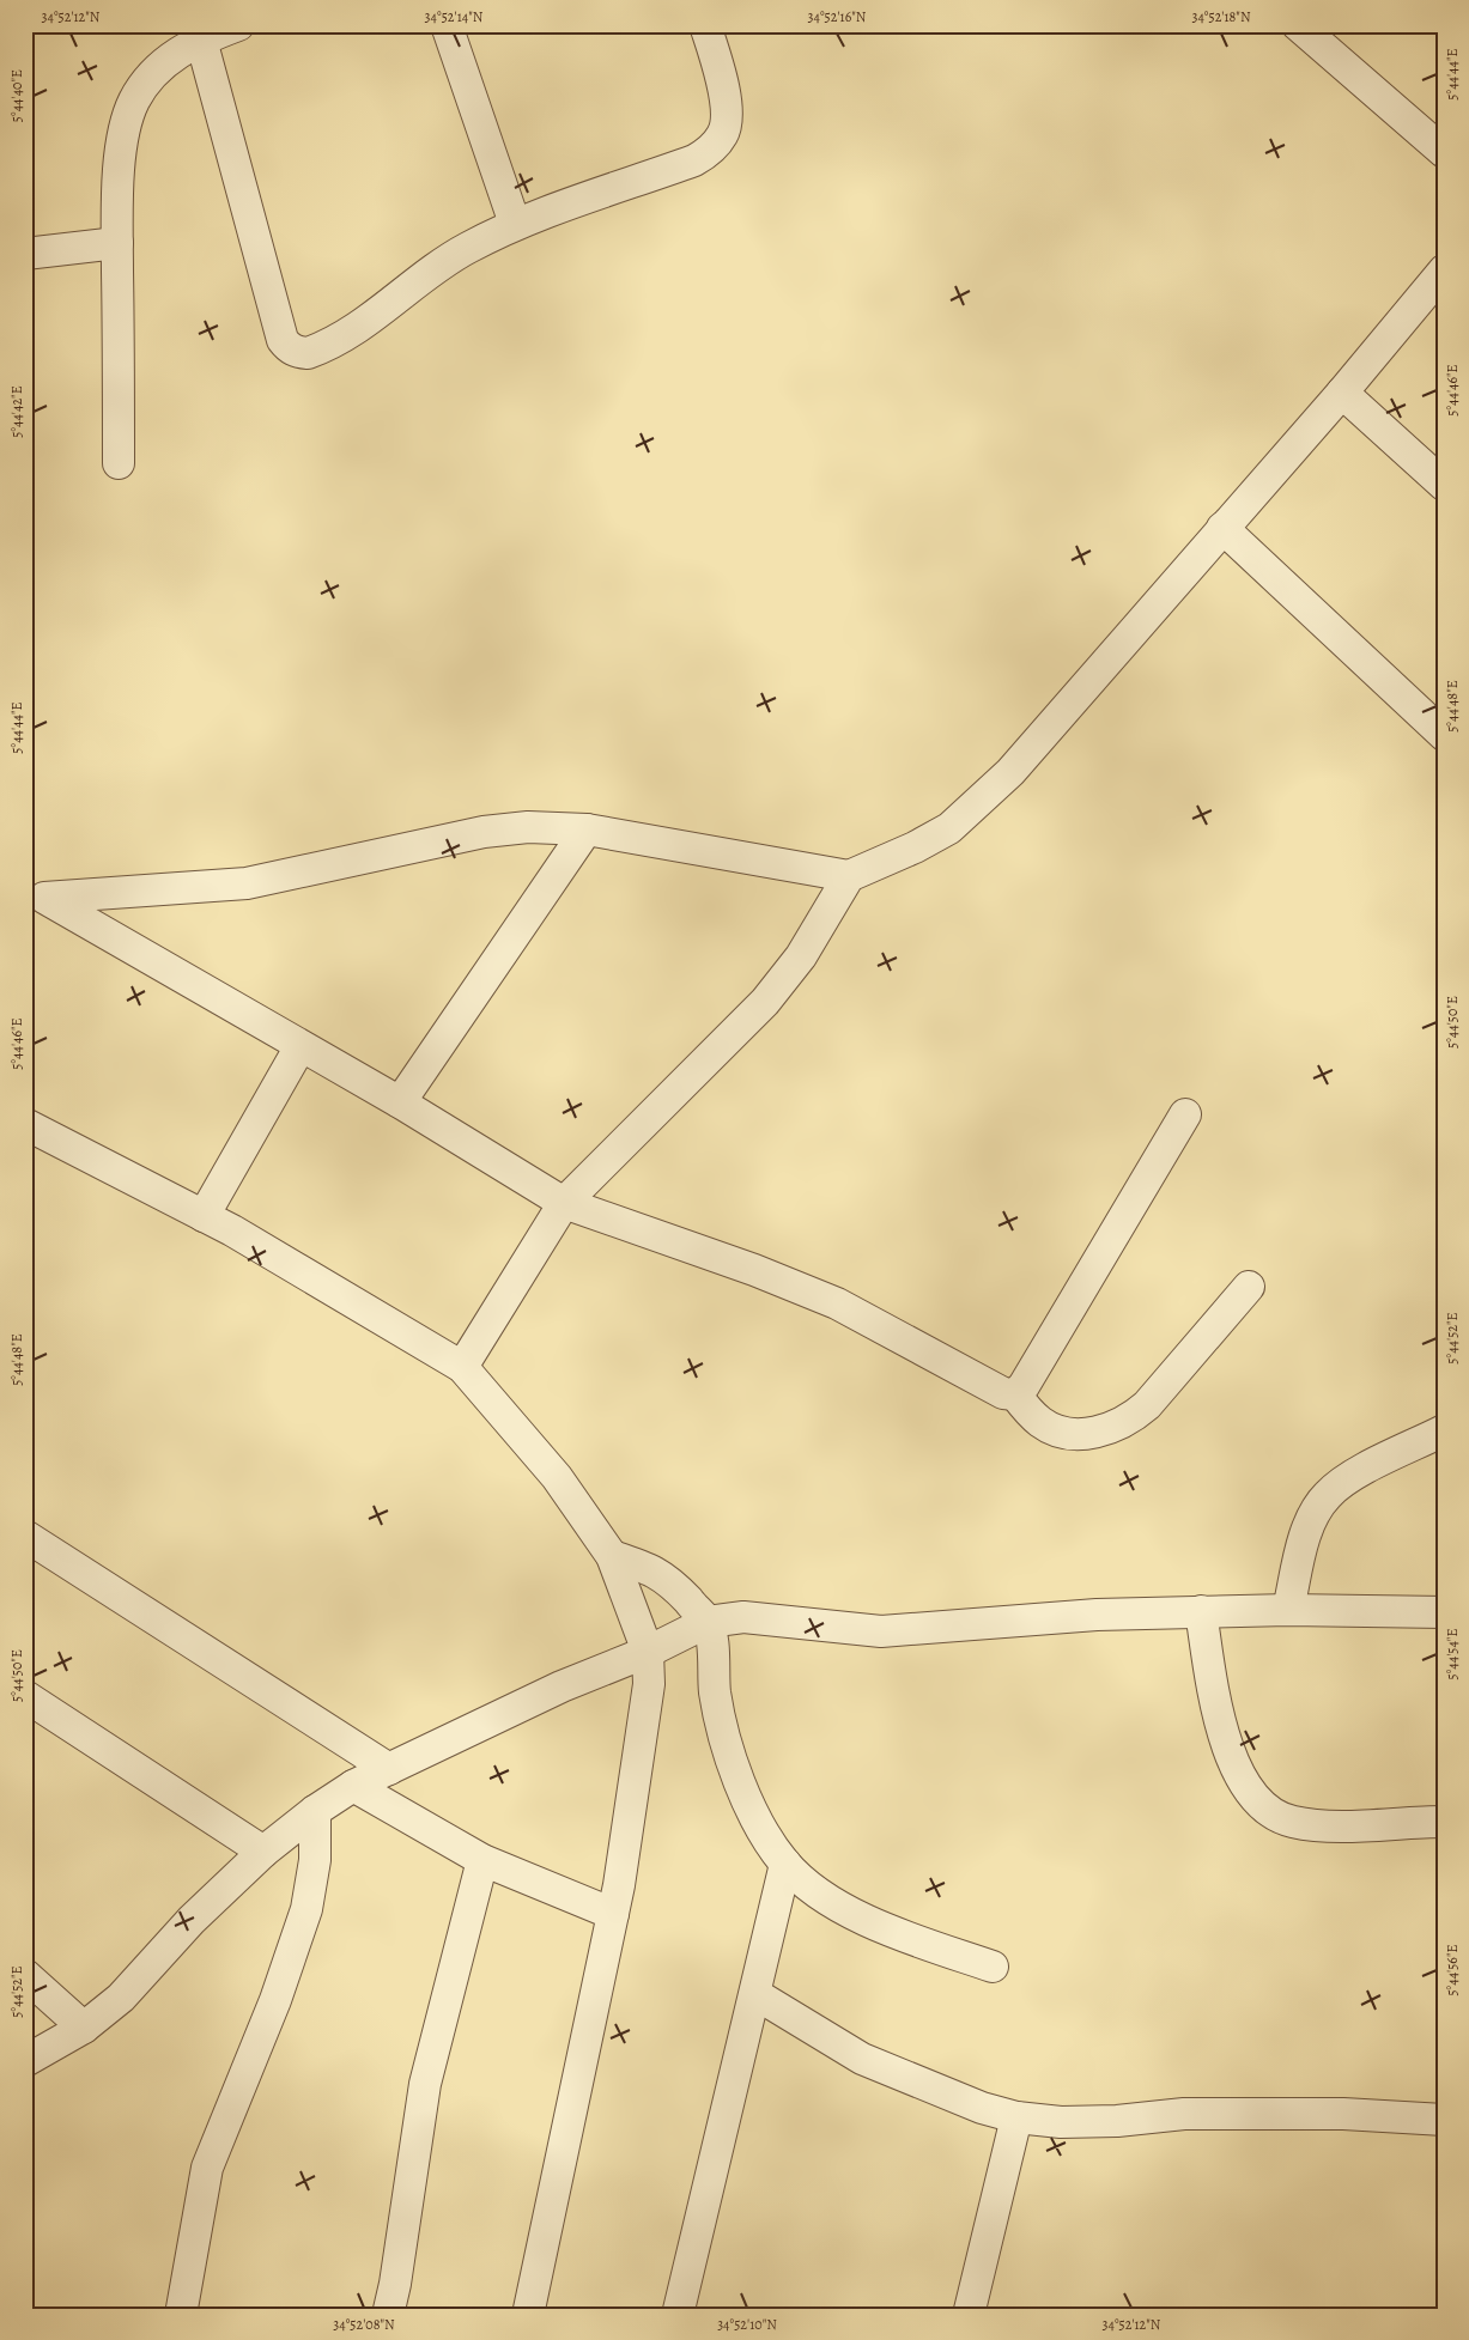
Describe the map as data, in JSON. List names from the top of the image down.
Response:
{
  "coordinates": [
    "34°52'12\"N",
    "34°52'14\"N",
    "34°52'16\"N",
    "34°52'18\"N",
    "5°44'44\"E",
    "5°44'40\"E",
    "5°44'46\"E",
    "5°44'42\"E",
    "5°44'48\"E",
    "5°44'50\"E",
    "5°44'52\"E",
    "5°44'54\"E",
    "5°44'56\"E",
    "34°52'08\"N",
    "34°52'10\"N"
  ]
}
